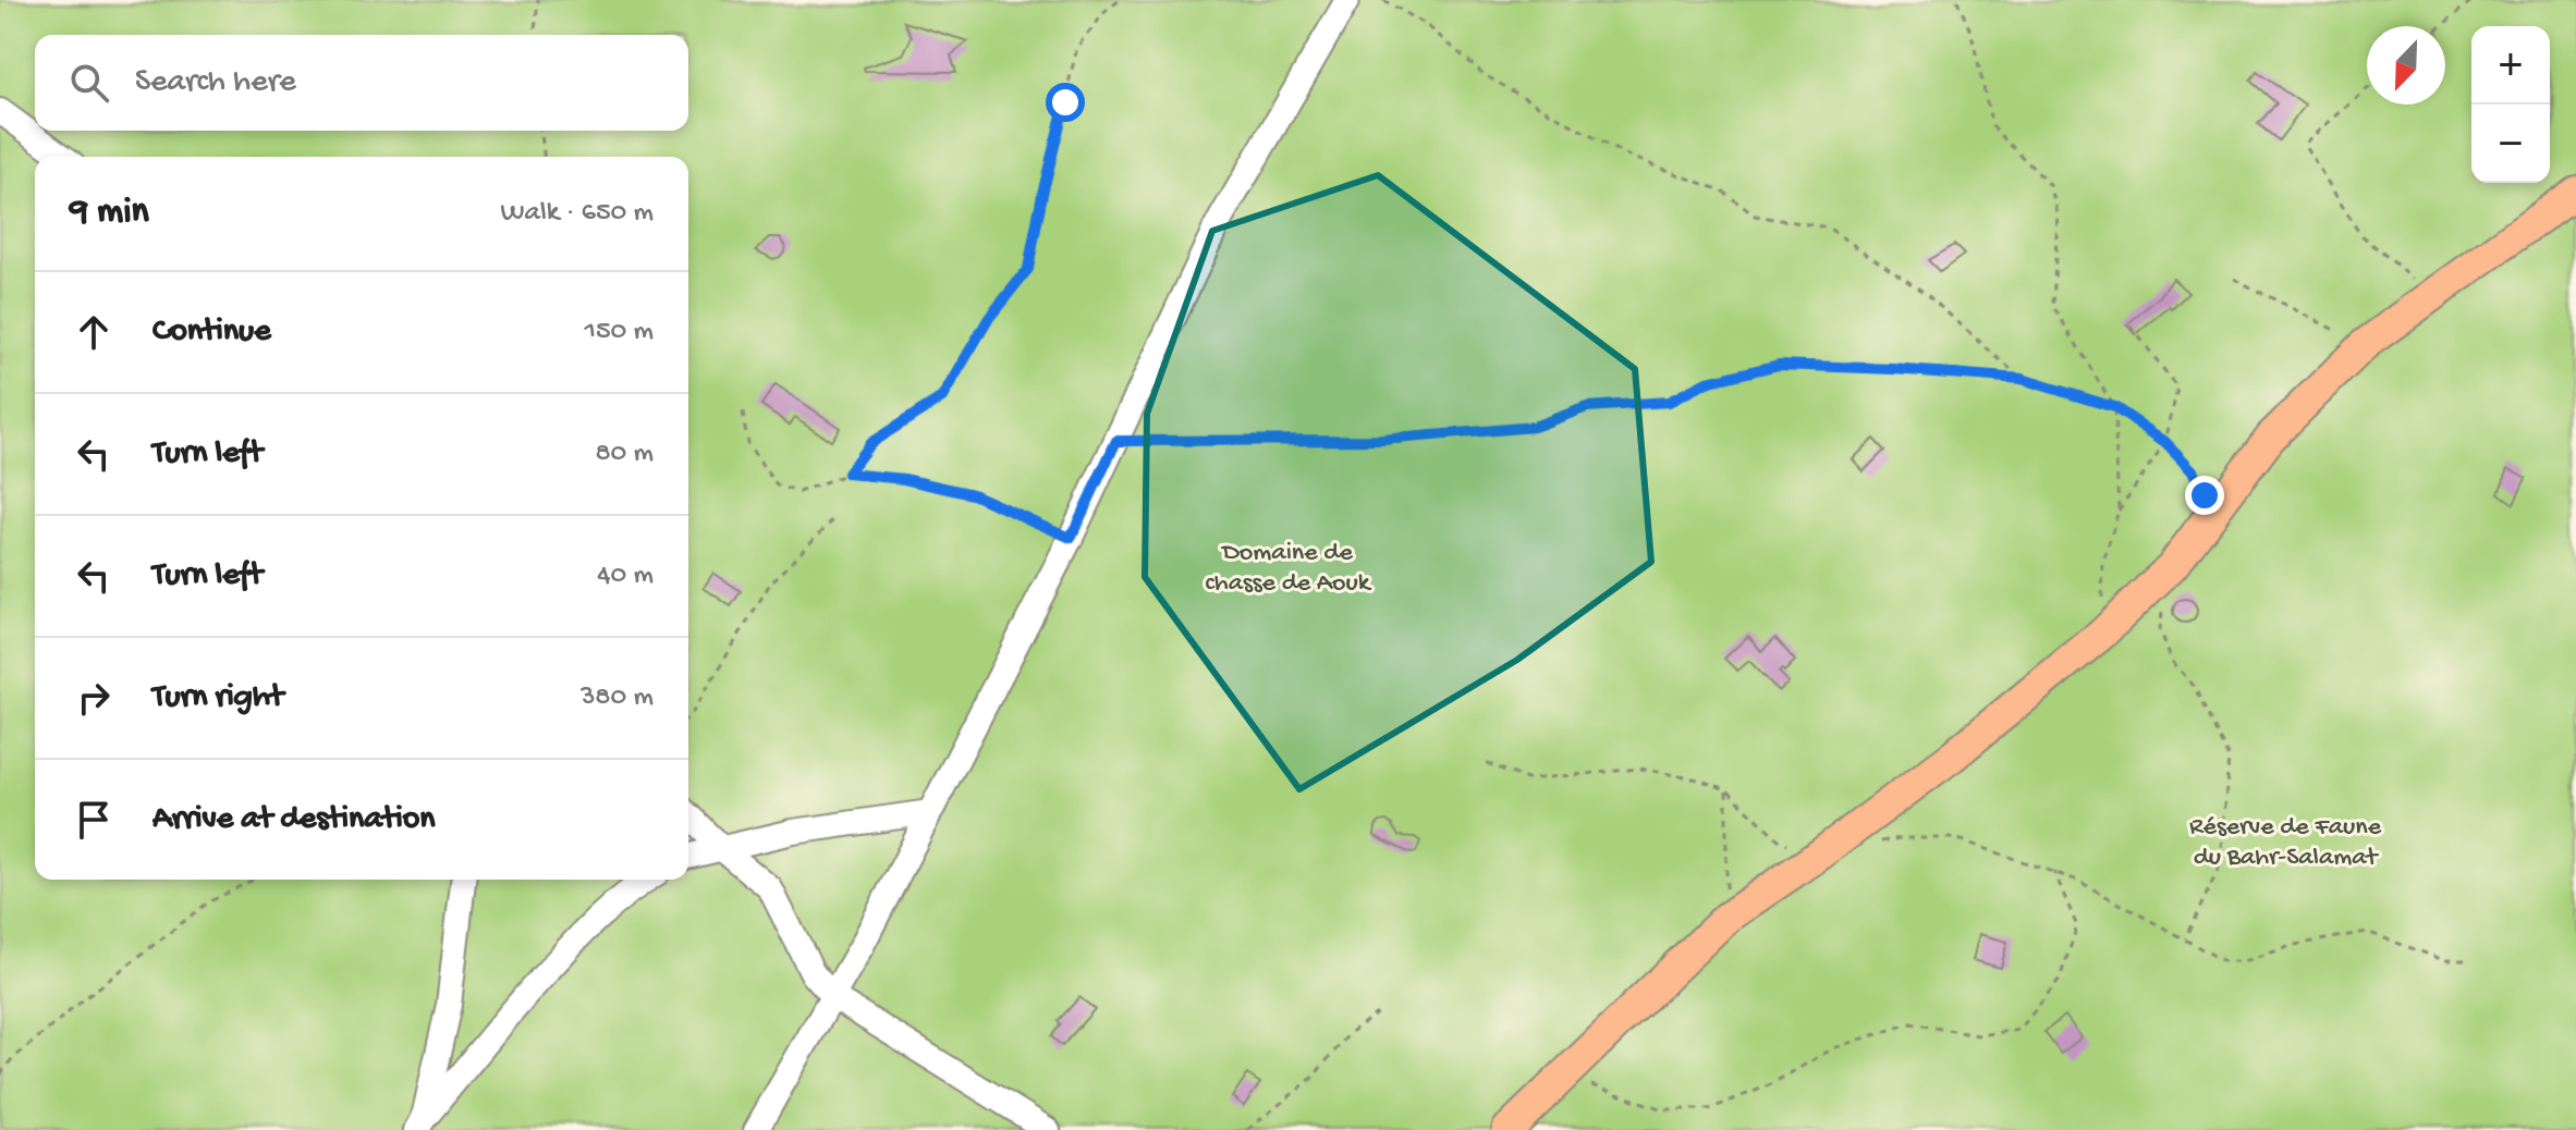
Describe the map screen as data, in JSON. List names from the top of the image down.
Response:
{
  "parks": ["Domaine de chasse de Aouk", "Réserve de Faune du Bahr-Salamat"],
  "north": "bottom left",
  "page": {
    "map_buttons": ["+", "−"],
    "search": "Search here",
    "heading": ["9 min", "Walk · 650 m"],
    "list": [
      ["Continue", "150 m"],
      ["Turn left", "80 m"],
      ["Turn left", "40 m"],
      ["Turn right", "380 m"],
      "Arrive at destination"
    ]
  }
}
